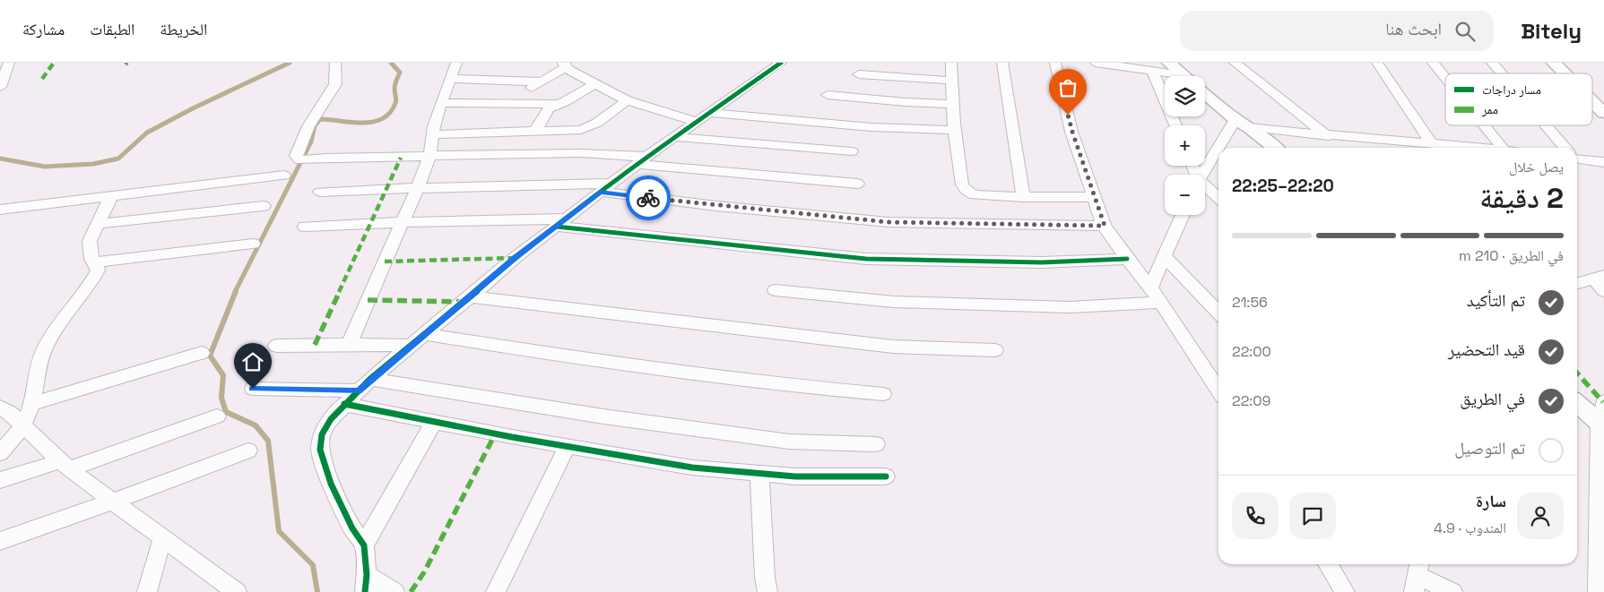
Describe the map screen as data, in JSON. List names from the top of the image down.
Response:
{
  "legend": ["مسار دراجات", "ممر"],
  "page": {
    "header": "Bitely",
    "search": "ابحث هنا",
    "nav": ["الخريطة", "الطبقات", "مشاركة"],
    "map_buttons": ["+", "−"],
    "heading": ["2 دقيقة", "يصل خلال", "22:20–22:25"],
    "panel": ["سارة", "المندوب · 4.9"],
    "bar": "في الطريق · 210 m",
    "list": [
      ["تم التأكيد", "21:56"],
      ["قيد التحضير", "22:00"],
      ["في الطريق", "22:09"],
      "تم التوصيل"
    ]
  }
}
